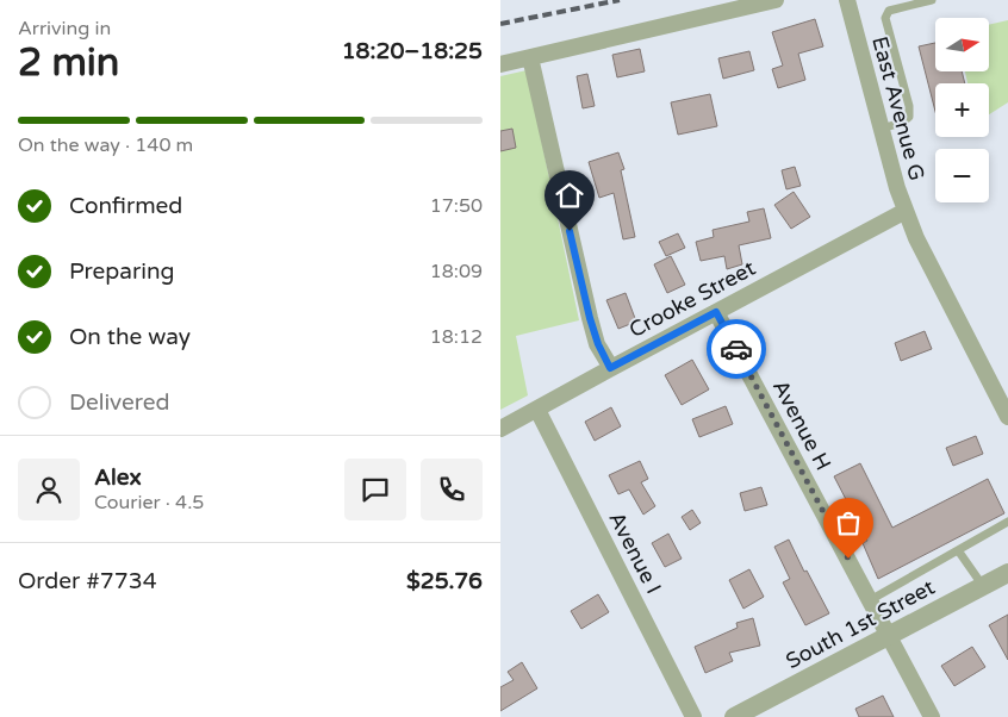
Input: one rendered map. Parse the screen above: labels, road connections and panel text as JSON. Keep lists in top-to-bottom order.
{
  "streets": {
    "street": [
      "East Avenue G",
      "Crooke Street",
      "Avenue H",
      "Avenue I",
      "South 1st Street"
    ]
  },
  "crossings": [
    ["East Avenue G", "Crooke Street"],
    ["Crooke Street", "Avenue H"],
    ["Crooke Street", "Avenue I"],
    ["Avenue H", "South 1st Street"]
  ],
  "north": "right",
  "page": {
    "heading": ["2 min", "Arriving in", "18:20–18:25"],
    "panel": [
      "Alex",
      "Courier · 4.5",
      "Order #7734",
      "$25.76"
    ],
    "map_buttons": ["+", "−"],
    "bar": "On the way · 140 m",
    "list": [
      ["Confirmed", "17:50"],
      ["Preparing", "18:09"],
      ["On the way", "18:12"],
      "Delivered"
    ]
  }
}
